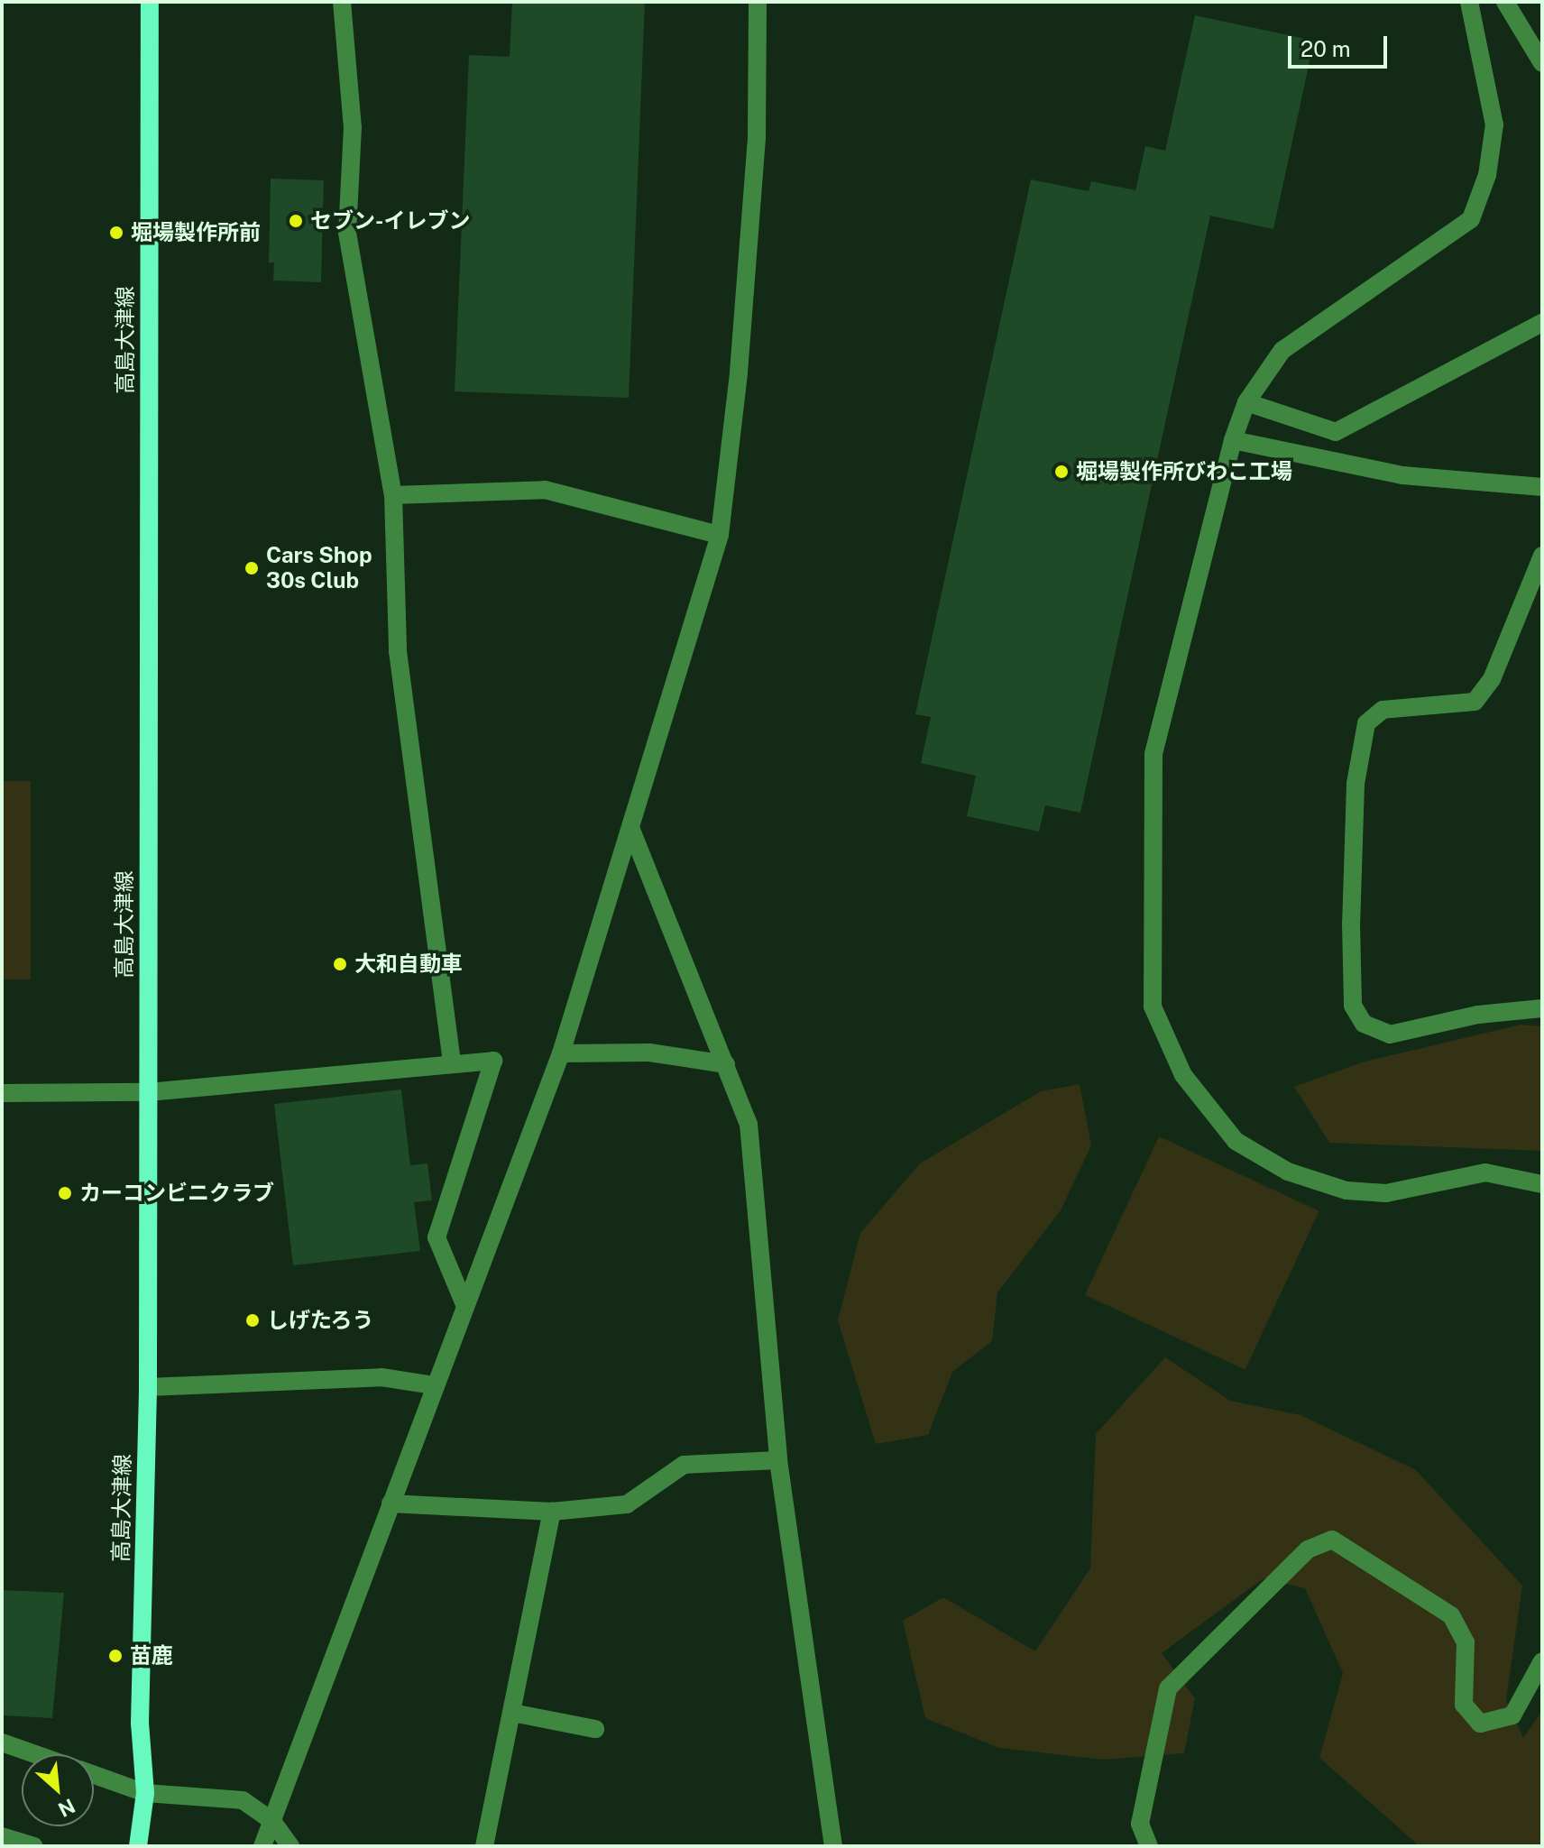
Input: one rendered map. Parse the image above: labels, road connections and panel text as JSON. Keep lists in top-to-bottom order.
{
  "streets": {
    "main road": ["高島大津線"]
  },
  "places": [
    "セブン-イレブン",
    "堀場製作所前",
    "堀場製作所びわこ工場",
    "Cars Shop 30s Club",
    "大和自動車",
    "カーコンビニクラブ",
    "しげたろう",
    "苗鹿"
  ],
  "scale_bar": "20 m",
  "north": "bottom right"
}
